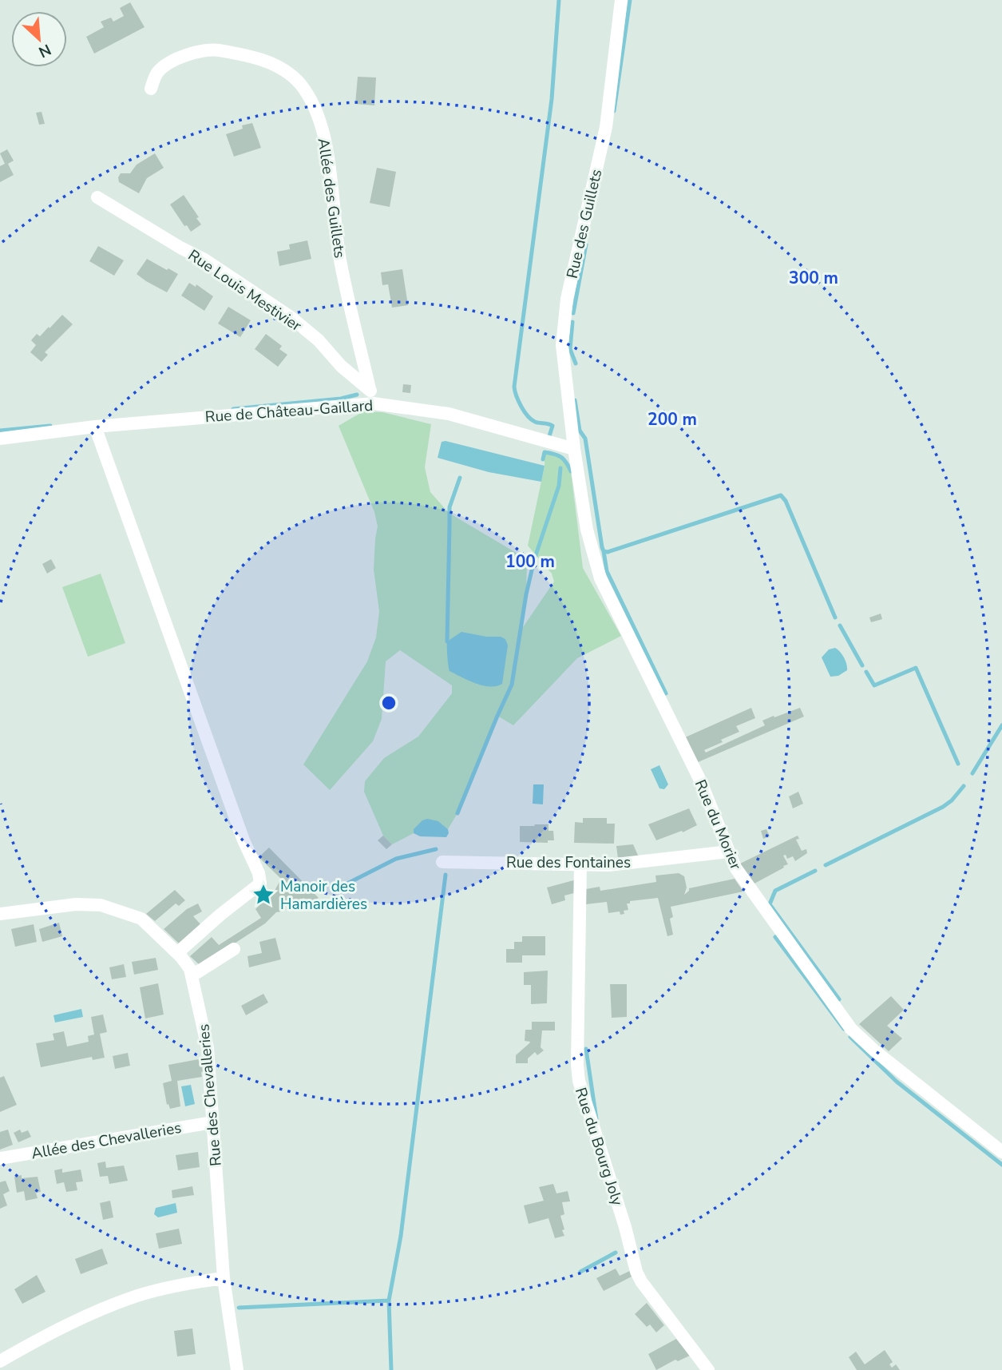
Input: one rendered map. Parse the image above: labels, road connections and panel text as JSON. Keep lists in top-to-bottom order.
{
  "streets": {
    "street": [
      "Allée des Guillets",
      "Rue des Guillets",
      "Rue Louis Mestivier",
      "Rue de Château-Gaillard",
      "Rue du Morier",
      "Rue des Fontaines",
      "Rue des Chevalleries",
      "Allée des Chevalleries",
      "Rue du Bourg Joly"
    ]
  },
  "crossings": [
    ["Allée des Guillets", "Rue Louis Mestivier"],
    ["Rue des Guillets", "Rue de Château-Gaillard"],
    ["Rue des Guillets", "Rue du Morier"],
    ["Rue de Château-Gaillard", "Rue du Morier"],
    ["Rue du Morier", "Rue des Fontaines"],
    ["Rue des Fontaines", "Rue du Bourg Joly"],
    ["Rue des Chevalleries", "Allée des Chevalleries"]
  ],
  "places": {
    "place": ["Manoir des Hamardières"]
  },
  "north": "bottom right",
  "rings": ["300 m", "200 m", "100 m"]
}
